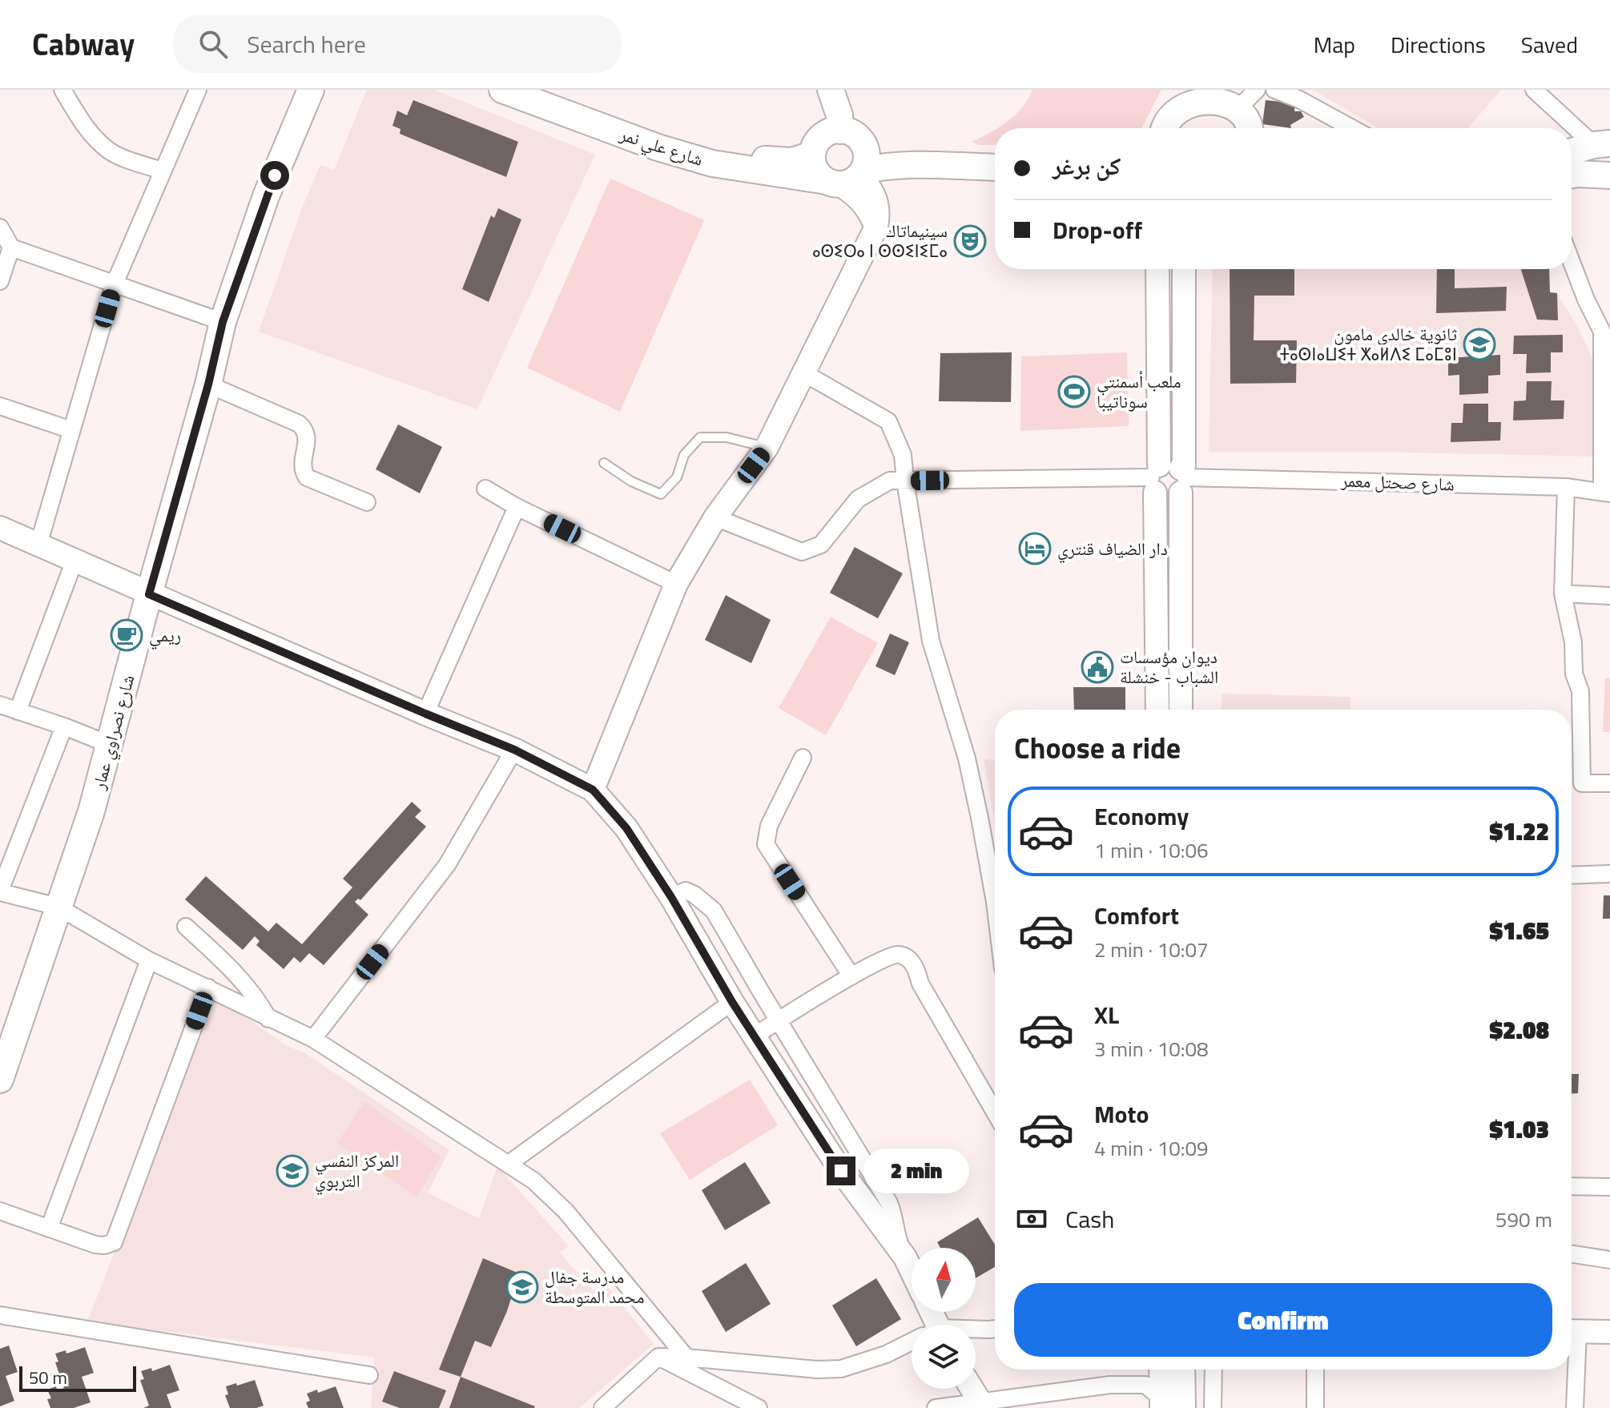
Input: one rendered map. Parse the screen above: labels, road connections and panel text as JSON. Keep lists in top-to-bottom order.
{
  "streets": {
    "main road": ["شارع علي نمر", "شارع نصراوي عمار"],
    "street": ["شارع صحتل معمر"]
  },
  "places": {
    "theatre": ["سينيماتاك ⴰⵙⵉⵔⴰ ⵏ ⵙⵙⵉⵏⵉⵎⴰ"],
    "school or university": ["ثانوية خالدي مامون ⵜⴰⵙⵏⴰⵡⵉⵜ ⵅⴰⵍⴷⵉ ⵎⴰⵎⵓⵏ", "المركز النفسي التربوي", "مدرسة جفال محمد المتوسطة"],
    "sports": ["ملعب أسمنتي سوناتيبا"],
    "hotel": ["دار الضياف قنتري"],
    "cafe": ["ريمي"],
    "public building": ["ديوان مؤسسات الشباب - خنشلة"]
  },
  "scale_bar": "50 m",
  "north": "top",
  "page": {
    "header": "Cabway",
    "search": "Search here",
    "nav": ["Map", "Directions", "Saved"],
    "banner": ["كن برغر", "Drop-off"],
    "heading": "Choose a ride",
    "list": [
      {
        "name": "Economy",
        "note": "1 min · 10:06",
        "value": "$1.22"
      },
      {
        "name": "Comfort",
        "note": "2 min · 10:07",
        "value": "$1.65"
      },
      {
        "name": "XL",
        "note": "3 min · 10:08",
        "value": "$2.08"
      },
      {
        "name": "Moto",
        "note": "4 min · 10:09",
        "value": "$1.03"
      }
    ],
    "bubble": "2 min",
    "pay": ["Cash", "590 m"],
    "buttons": "Confirm",
    "scale": "50 m"
  }
}
